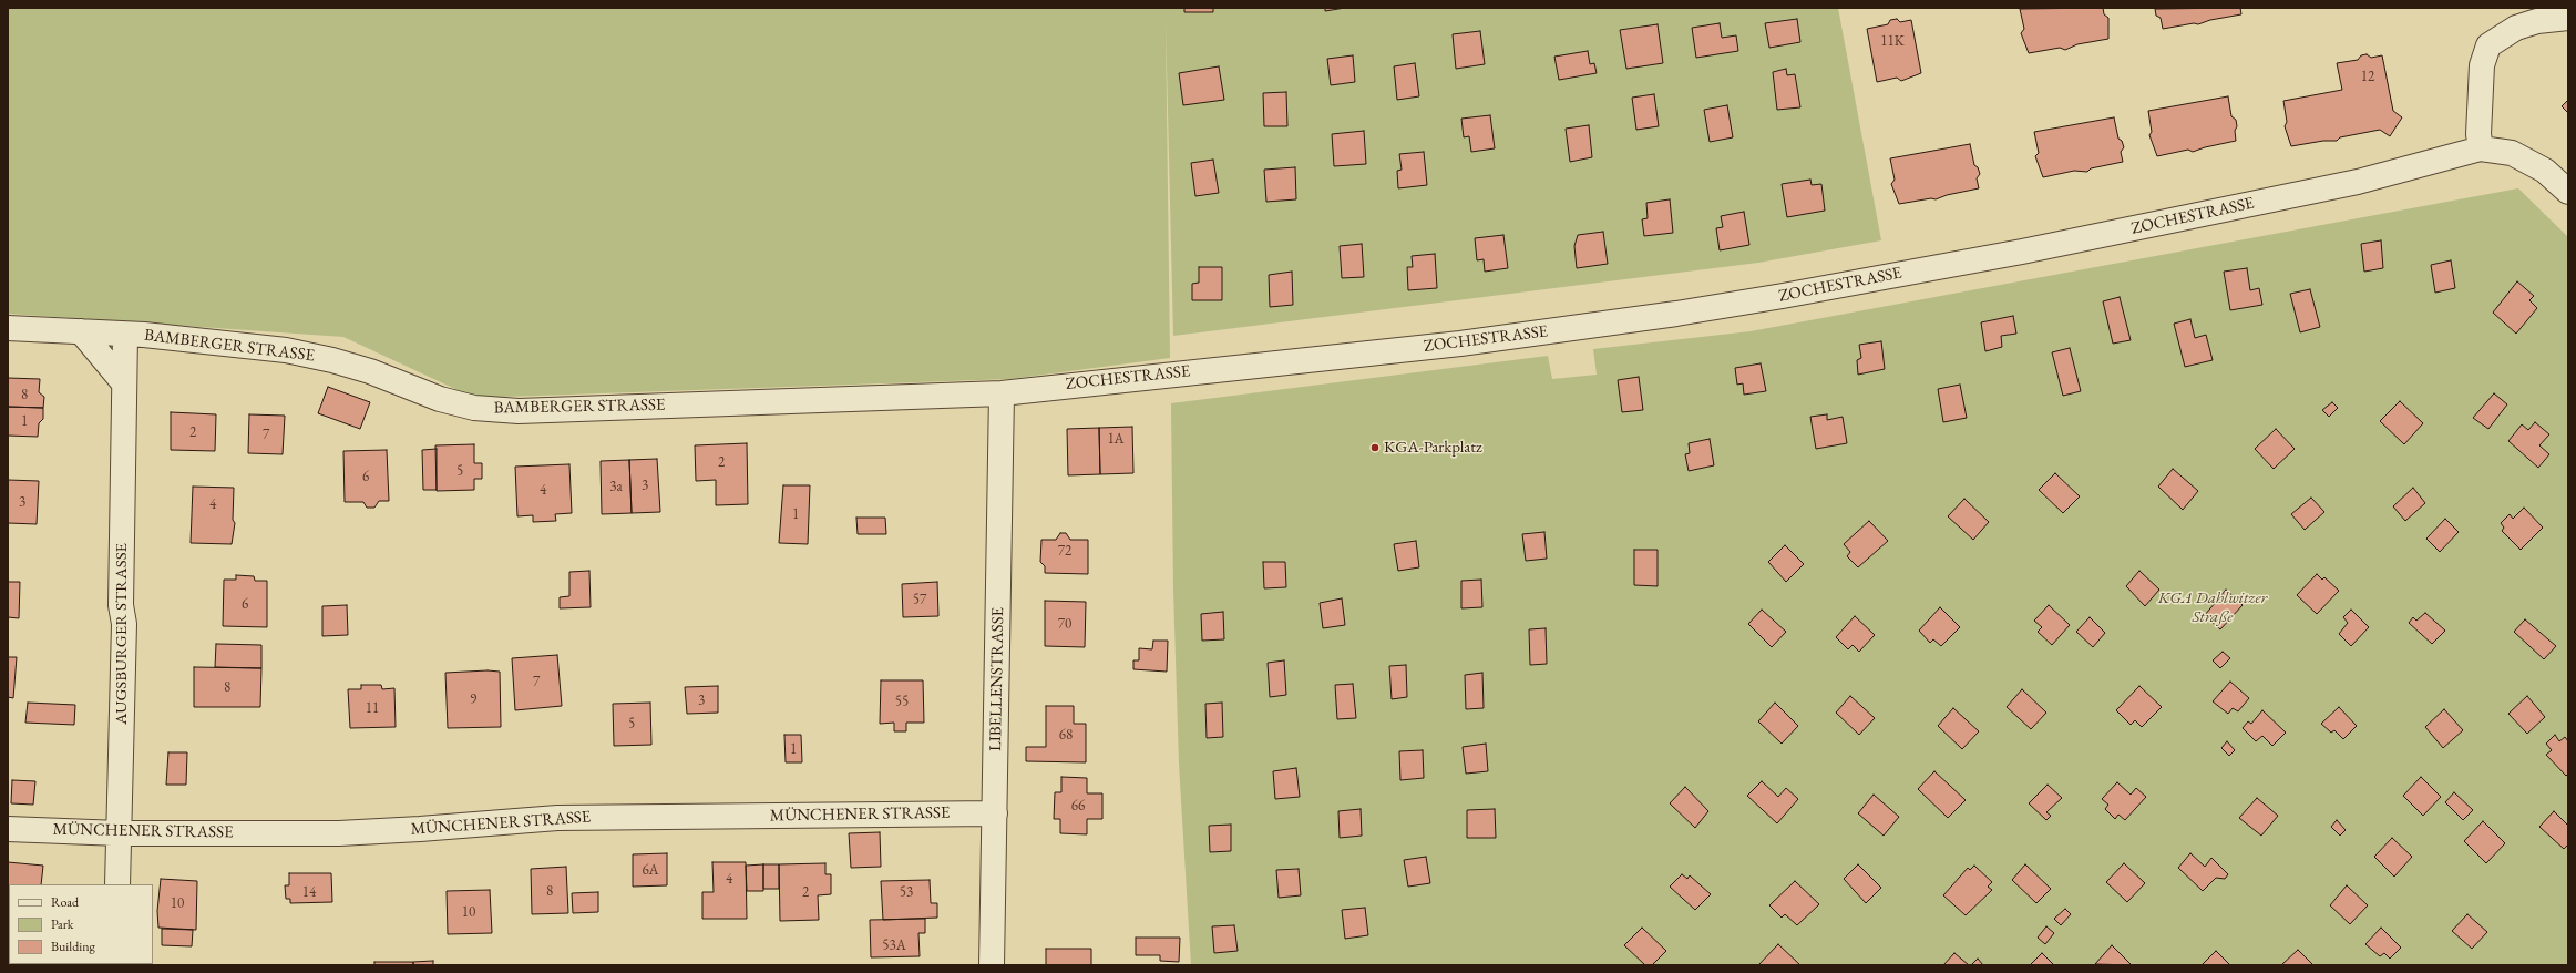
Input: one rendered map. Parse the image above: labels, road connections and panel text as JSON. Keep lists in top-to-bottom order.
{
  "streets": {
    "street": [
      "ZOCHESTRASSE",
      "BAMBERGER STRASSE",
      "AUGSBURGER STRASSE",
      "LIBELLENSTRASSE",
      "MÜNCHENER STRASSE"
    ]
  },
  "crossings": [
    ["ZOCHESTRASSE", "BAMBERGER STRASSE"],
    ["ZOCHESTRASSE", "LIBELLENSTRASSE"],
    ["BAMBERGER STRASSE", "AUGSBURGER STRASSE"],
    ["BAMBERGER STRASSE", "LIBELLENSTRASSE"],
    ["AUGSBURGER STRASSE", "MÜNCHENER STRASSE"],
    ["LIBELLENSTRASSE", "MÜNCHENER STRASSE"]
  ],
  "parks": ["KGA Dahlwitzer Straße"],
  "places": ["KGA-Parkplatz"],
  "house_numbers": [
    "11K",
    "12",
    "8",
    "1",
    "2",
    "7",
    "1A",
    "2",
    "5",
    "6",
    "3",
    "3a",
    "4",
    "3",
    "4",
    "1",
    "72",
    "57",
    "6",
    "70",
    "7",
    "8",
    "9",
    "3",
    "55",
    "11",
    "5",
    "68",
    "1",
    "66",
    "6A",
    "4",
    "8",
    "14",
    "2",
    "53",
    "10",
    "10",
    "53A"
  ],
  "legend": ["Road", "Park", "Building"]
}
